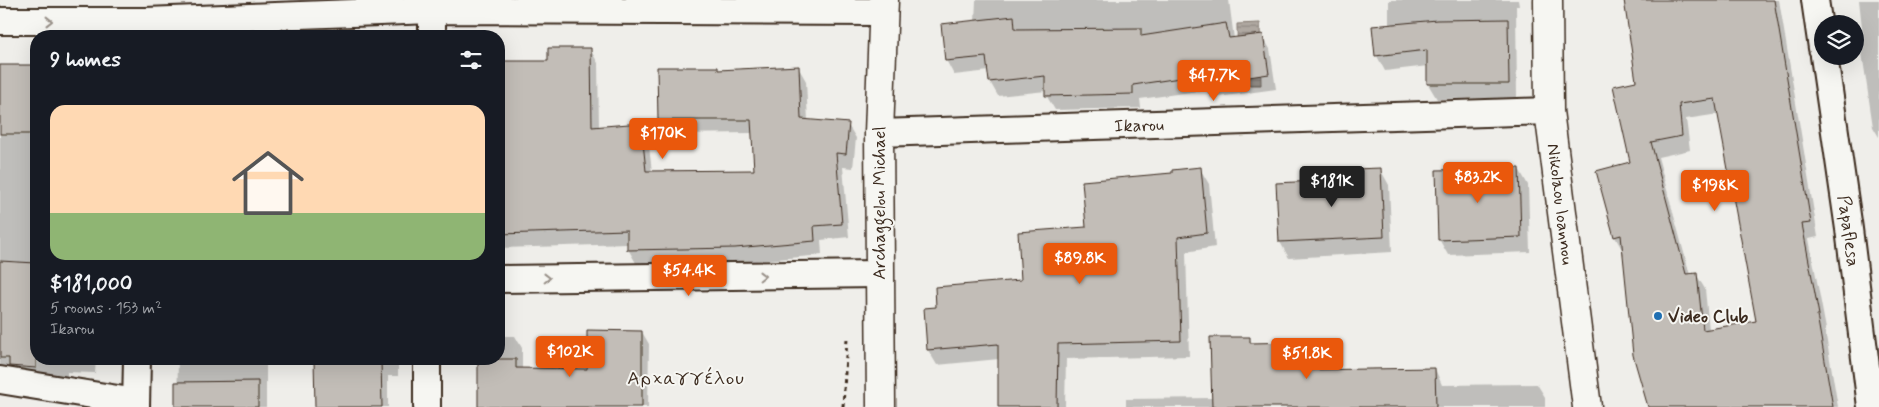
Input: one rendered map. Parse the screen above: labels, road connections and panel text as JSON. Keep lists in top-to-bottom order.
{
  "streets": {
    "street": [
      "Ikarou",
      "Archaggelou Michael",
      "Nikolaou Ioannou",
      "Papaflesa"
    ]
  },
  "crossings": [
    ["Ikarou", "Archaggelou Michael"],
    ["Ikarou", "Nikolaou Ioannou"]
  ],
  "districts": ["Αρχαγγέλου"],
  "places": ["Video Club"],
  "page": {
    "heading": "9 homes",
    "price": [
      "$47.7K",
      "$170K",
      "$83.2K",
      "$181K",
      "$198K",
      "$89.8K",
      "$54.4K",
      "$102K",
      "$51.8K"
    ],
    "list": [
      {
        "name": "$181,000",
        "note": "5 rooms · 153 m² · Ikarou"
      }
    ]
  }
}
